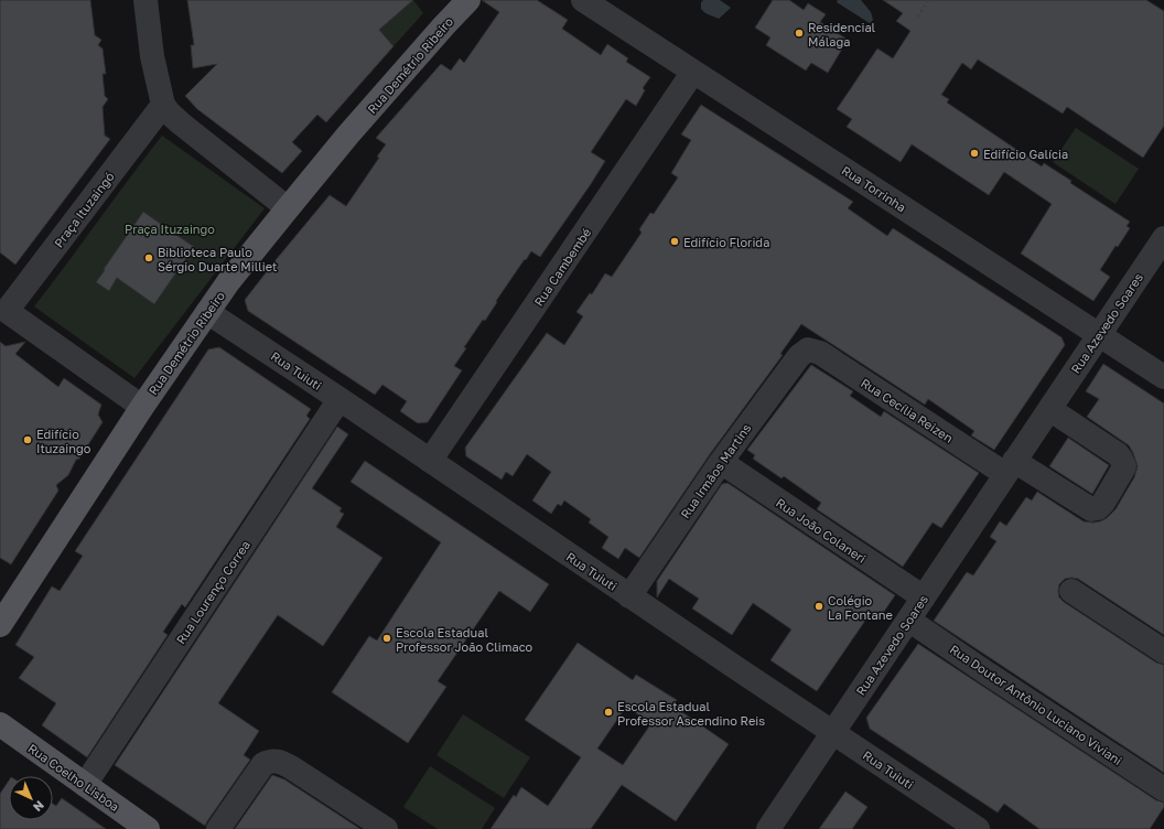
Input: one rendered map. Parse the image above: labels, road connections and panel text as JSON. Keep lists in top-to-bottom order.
{
  "streets": {
    "main road": ["Rua Demétrio Ribeiro", "Rua Coelho Lisboa"],
    "street": [
      "Rua Torrinha",
      "Praça Ituzaingó",
      "Rua Cambembé",
      "Rua Azevedo Soares",
      "Rua Tuiuti",
      "Rua Cecília Reizen",
      "Rua Irmãos Martins",
      "Rua João Colaneri",
      "Rua Lourenço Correa",
      "Rua Doutor Antônio Luciano Viviani"
    ]
  },
  "crossings": [
    ["Rua Demétrio Ribeiro", "Praça Ituzaingó"],
    ["Rua Demétrio Ribeiro", "Rua Tuiuti"],
    ["Rua Torrinha", "Rua Cambembé"],
    ["Rua Torrinha", "Rua Azevedo Soares"],
    ["Rua Cambembé", "Rua Tuiuti"],
    ["Rua Azevedo Soares", "Rua Tuiuti"],
    ["Rua Azevedo Soares", "Rua Cecília Reizen"],
    ["Rua Azevedo Soares", "Rua João Colaneri"],
    ["Rua Azevedo Soares", "Rua Doutor Antônio Luciano Viviani"],
    ["Rua Tuiuti", "Rua Irmãos Martins"],
    ["Rua Tuiuti", "Rua Lourenço Correa"],
    ["Rua Cecília Reizen", "Rua Irmãos Martins"],
    ["Rua Irmãos Martins", "Rua João Colaneri"],
    ["Rua Lourenço Correa", "Rua Coelho Lisboa"]
  ],
  "parks": ["Praça Ituzaingo"],
  "places": [
    "Residencial Málaga",
    "Edifício Galícia",
    "Edifício Florida",
    "Biblioteca Paulo Sérgio Duarte Milliet",
    "Edifício Ituzaingo",
    "Colégio La Fontane",
    "Escola Estadual Professor João Climaco",
    "Escola Estadual Professor Ascendino Reis"
  ],
  "north": "bottom right"
}
